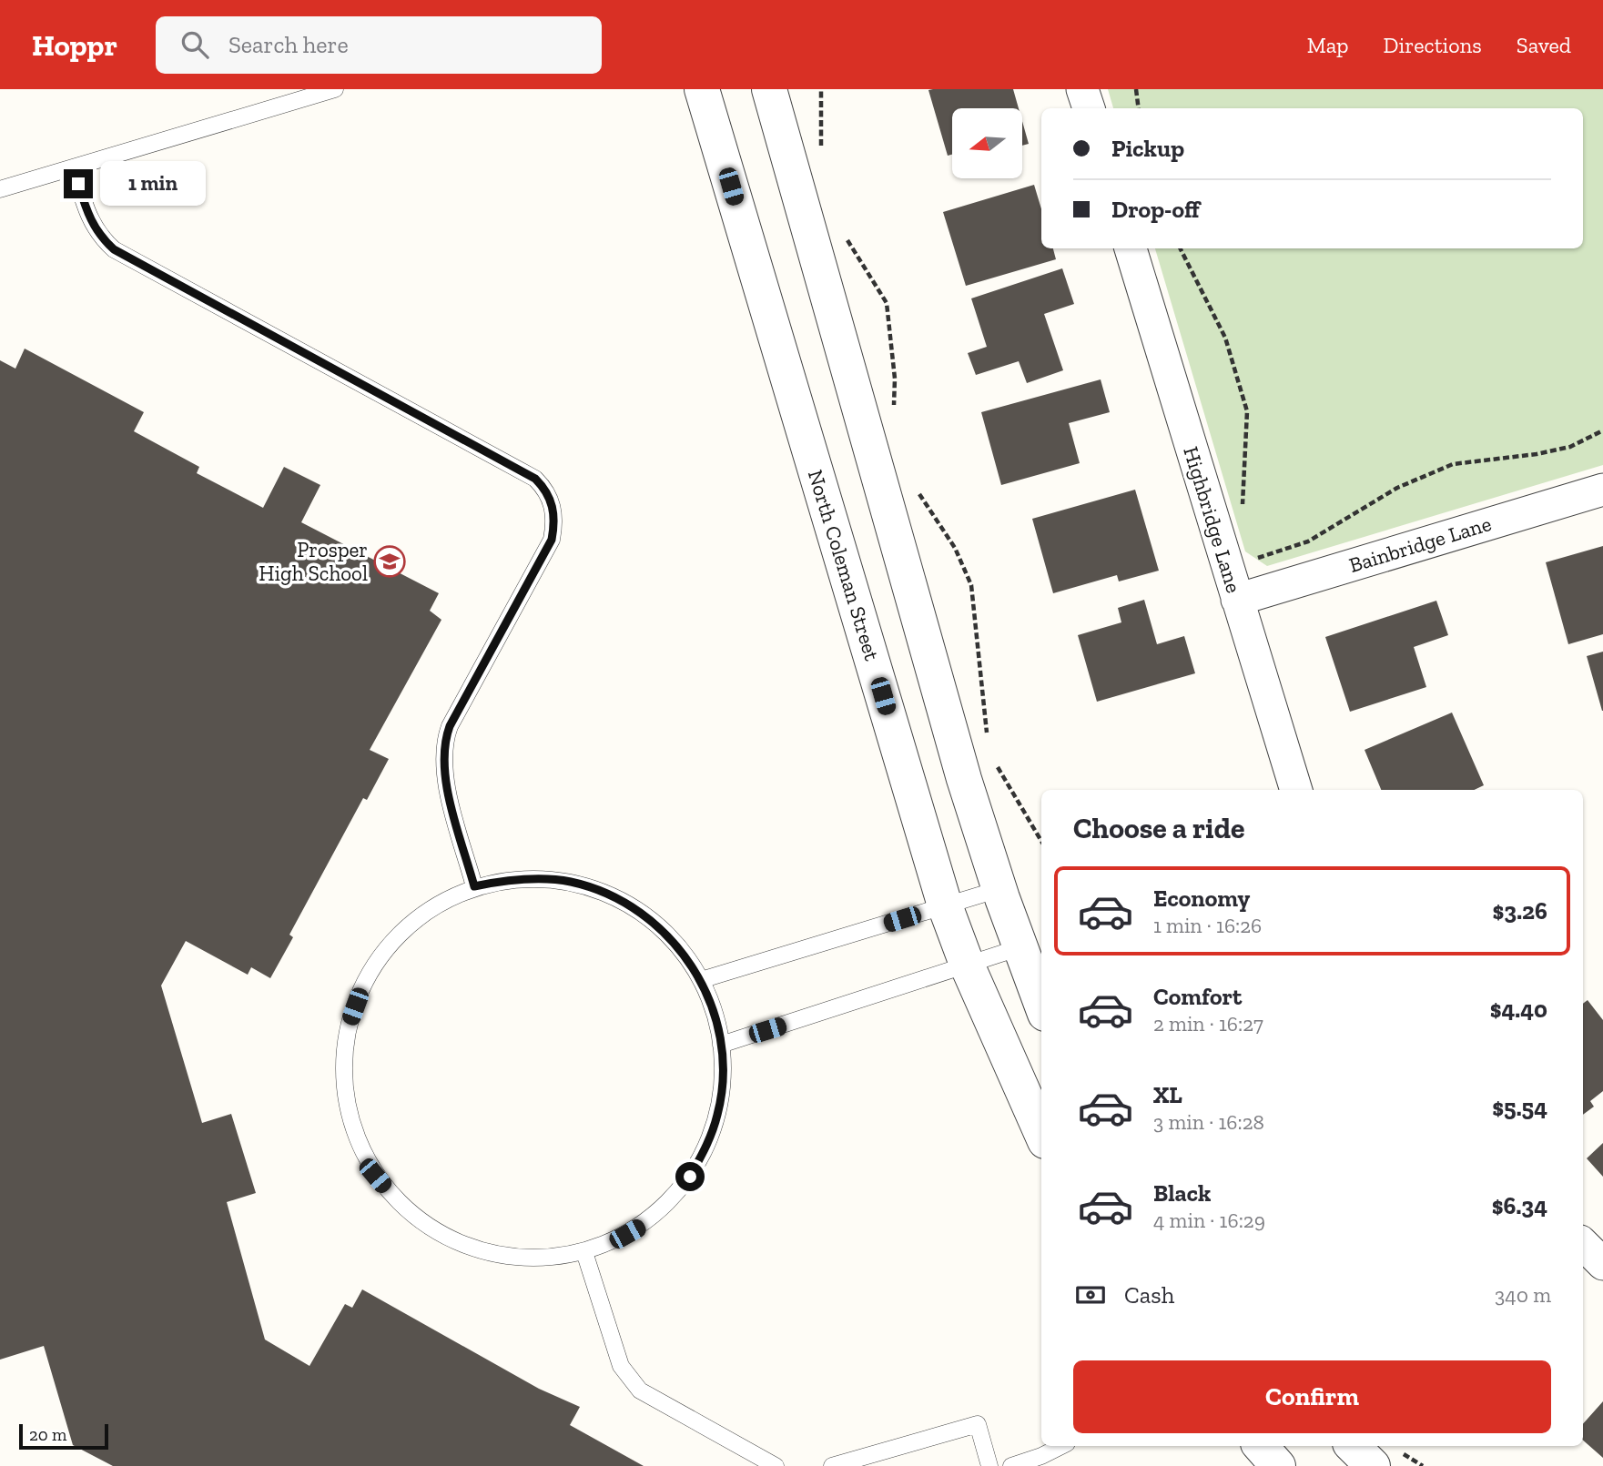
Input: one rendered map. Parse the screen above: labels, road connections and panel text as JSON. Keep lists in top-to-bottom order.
{
  "streets": {
    "street": ["Highbridge Lane", "Bainbridge Lane", "North Coleman Street"]
  },
  "crossings": [
    ["Highbridge Lane", "Bainbridge Lane"]
  ],
  "places": {
    "school or university": ["Prosper High School"]
  },
  "scale_bar": "20 m",
  "north": "left",
  "page": {
    "header": "Hoppr",
    "search": "Search here",
    "nav": ["Map", "Directions", "Saved"],
    "banner": ["Pickup", "Drop-off"],
    "bubble": "1 min",
    "heading": "Choose a ride",
    "list": [
      {
        "name": "Economy",
        "note": "1 min · 16:26",
        "value": "$3.26"
      },
      {
        "name": "Comfort",
        "note": "2 min · 16:27",
        "value": "$4.40"
      },
      {
        "name": "XL",
        "note": "3 min · 16:28",
        "value": "$5.54"
      },
      {
        "name": "Black",
        "note": "4 min · 16:29",
        "value": "$6.34"
      }
    ],
    "pay": ["Cash", "340 m"],
    "buttons": "Confirm",
    "scale": "20 m"
  }
}
